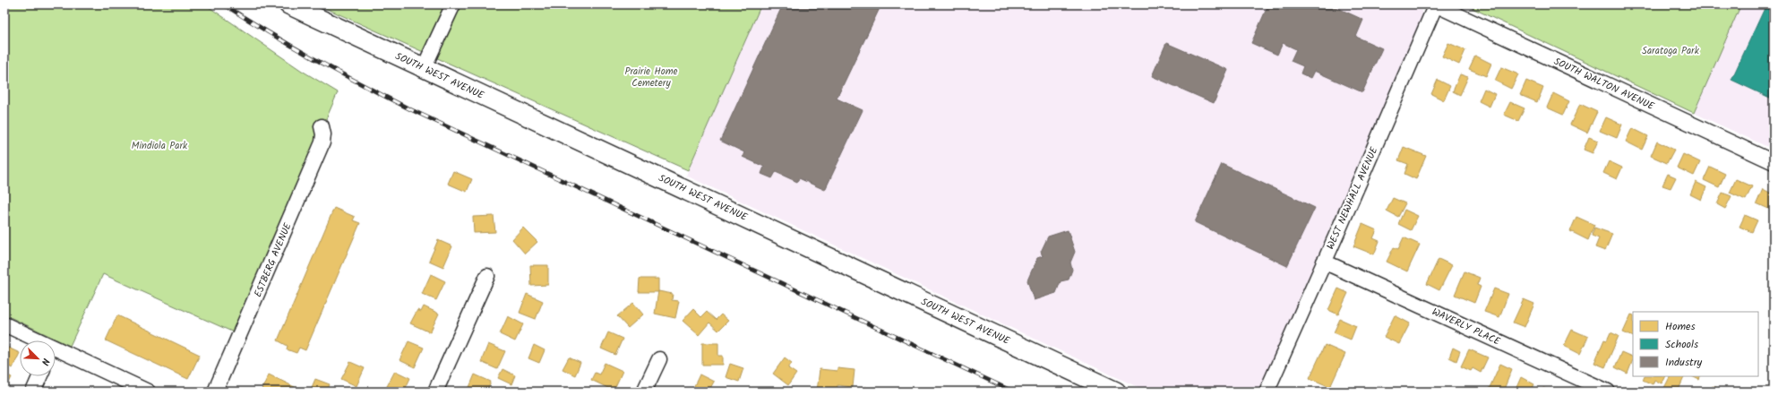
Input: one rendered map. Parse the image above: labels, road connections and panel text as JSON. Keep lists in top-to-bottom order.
{
  "streets": {
    "street": [
      "SOUTH WEST AVENUE",
      "SOUTH WALTON AVENUE",
      "WEST NEWHALL AVENUE",
      "ESTBERG AVENUE",
      "WAVERLY PLACE"
    ]
  },
  "crossings": [
    ["SOUTH WALTON AVENUE", "WEST NEWHALL AVENUE"],
    ["WEST NEWHALL AVENUE", "WAVERLY PLACE"]
  ],
  "parks": ["Saratoga Park", "Prairie Home Cemetery", "Mindiola Park"],
  "legend": ["Homes", "Schools", "Industry"],
  "north": "bottom right"
}
